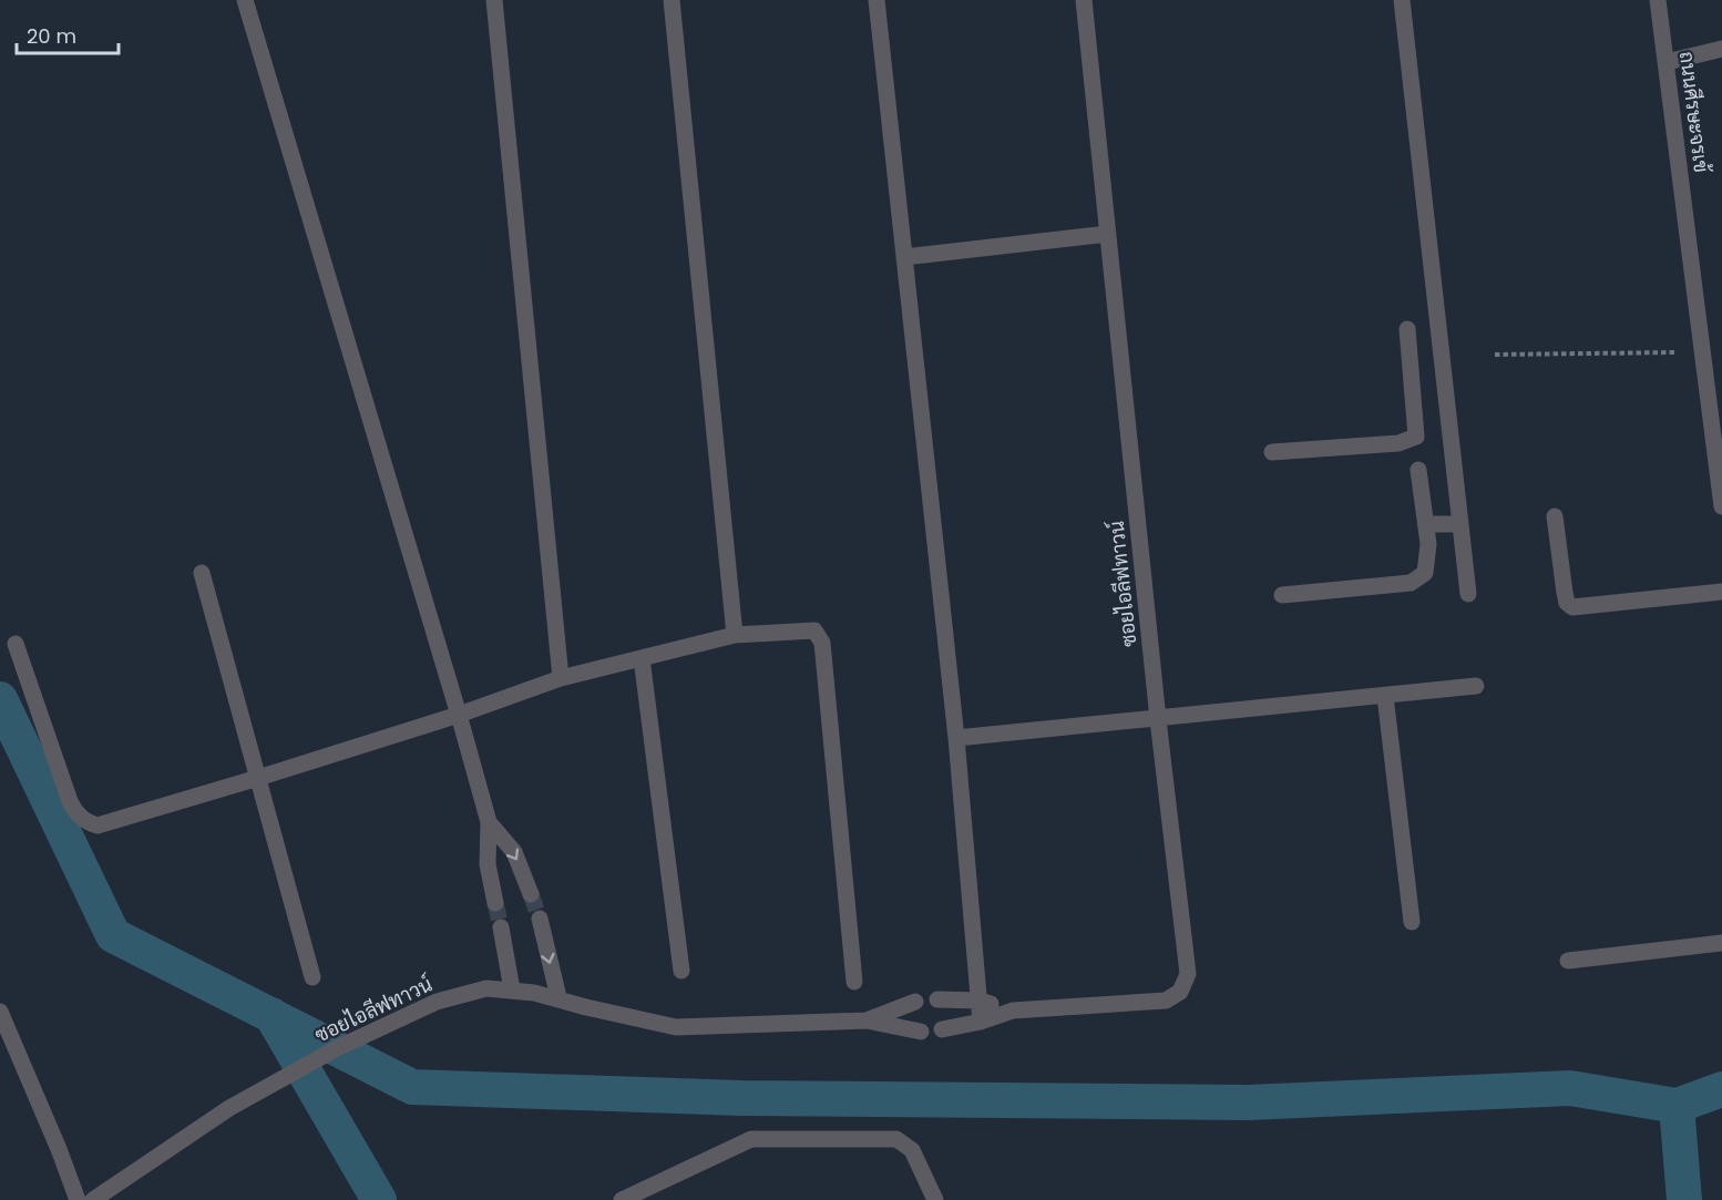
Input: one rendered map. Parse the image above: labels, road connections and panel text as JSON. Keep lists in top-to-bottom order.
{
  "streets": {
    "street": ["ถนนศีรษะจรเข้", "ซอยไอลีฟทาวน์"]
  },
  "scale_bar": "20 m"
}
